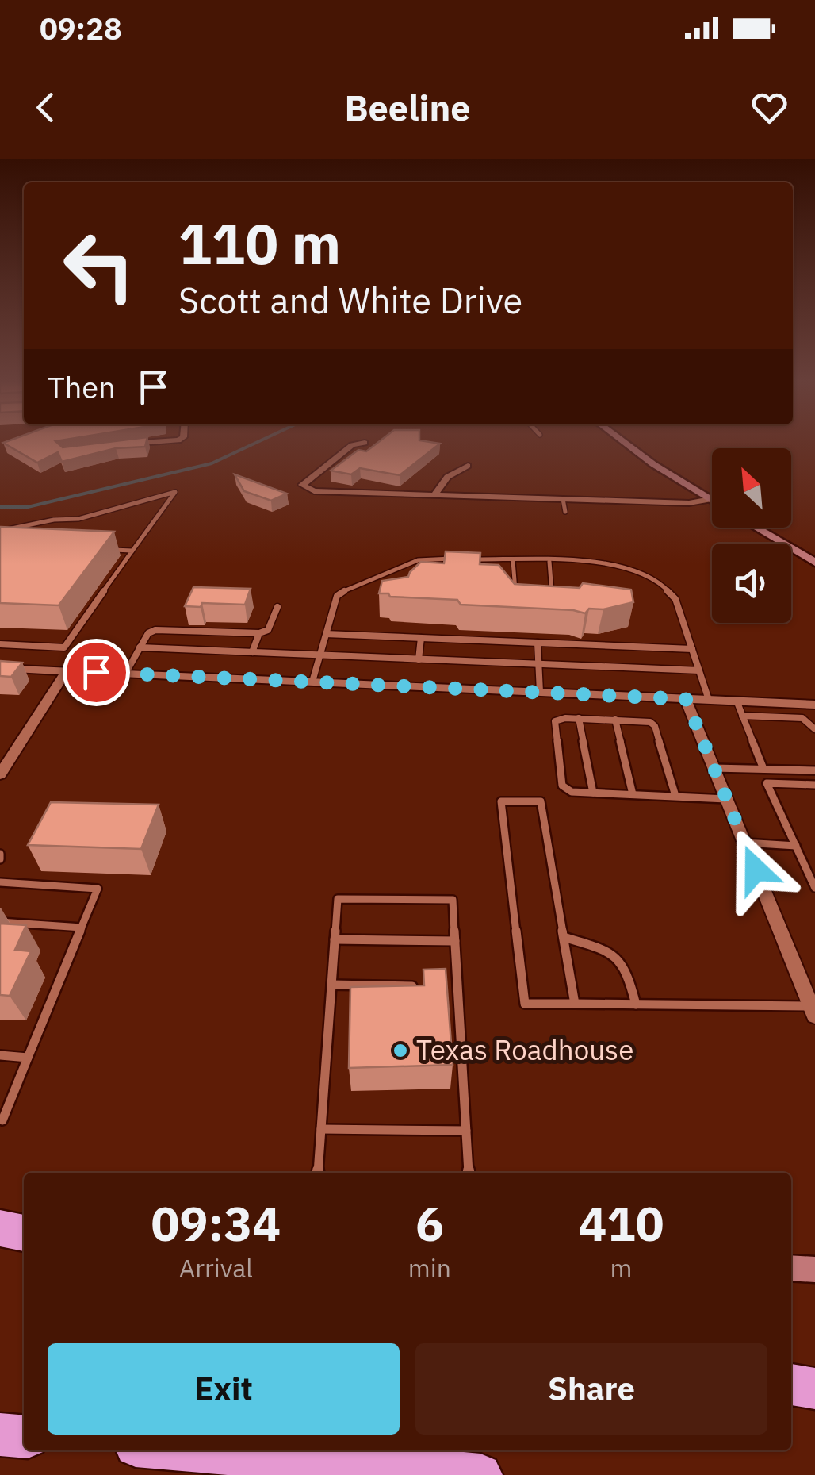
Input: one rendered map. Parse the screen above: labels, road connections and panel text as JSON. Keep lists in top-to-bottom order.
{
  "places": ["Texas Roadhouse"],
  "north": "top left",
  "page": {
    "status": "09:28",
    "header": "Beeline",
    "turn": ["110 m", "Scott and White Drive"],
    "then": "Then",
    "eta": [
      "09:34",
      "Arrival",
      "6",
      "min",
      "410",
      "m"
    ],
    "buttons": ["Exit", "Share"]
  }
}
